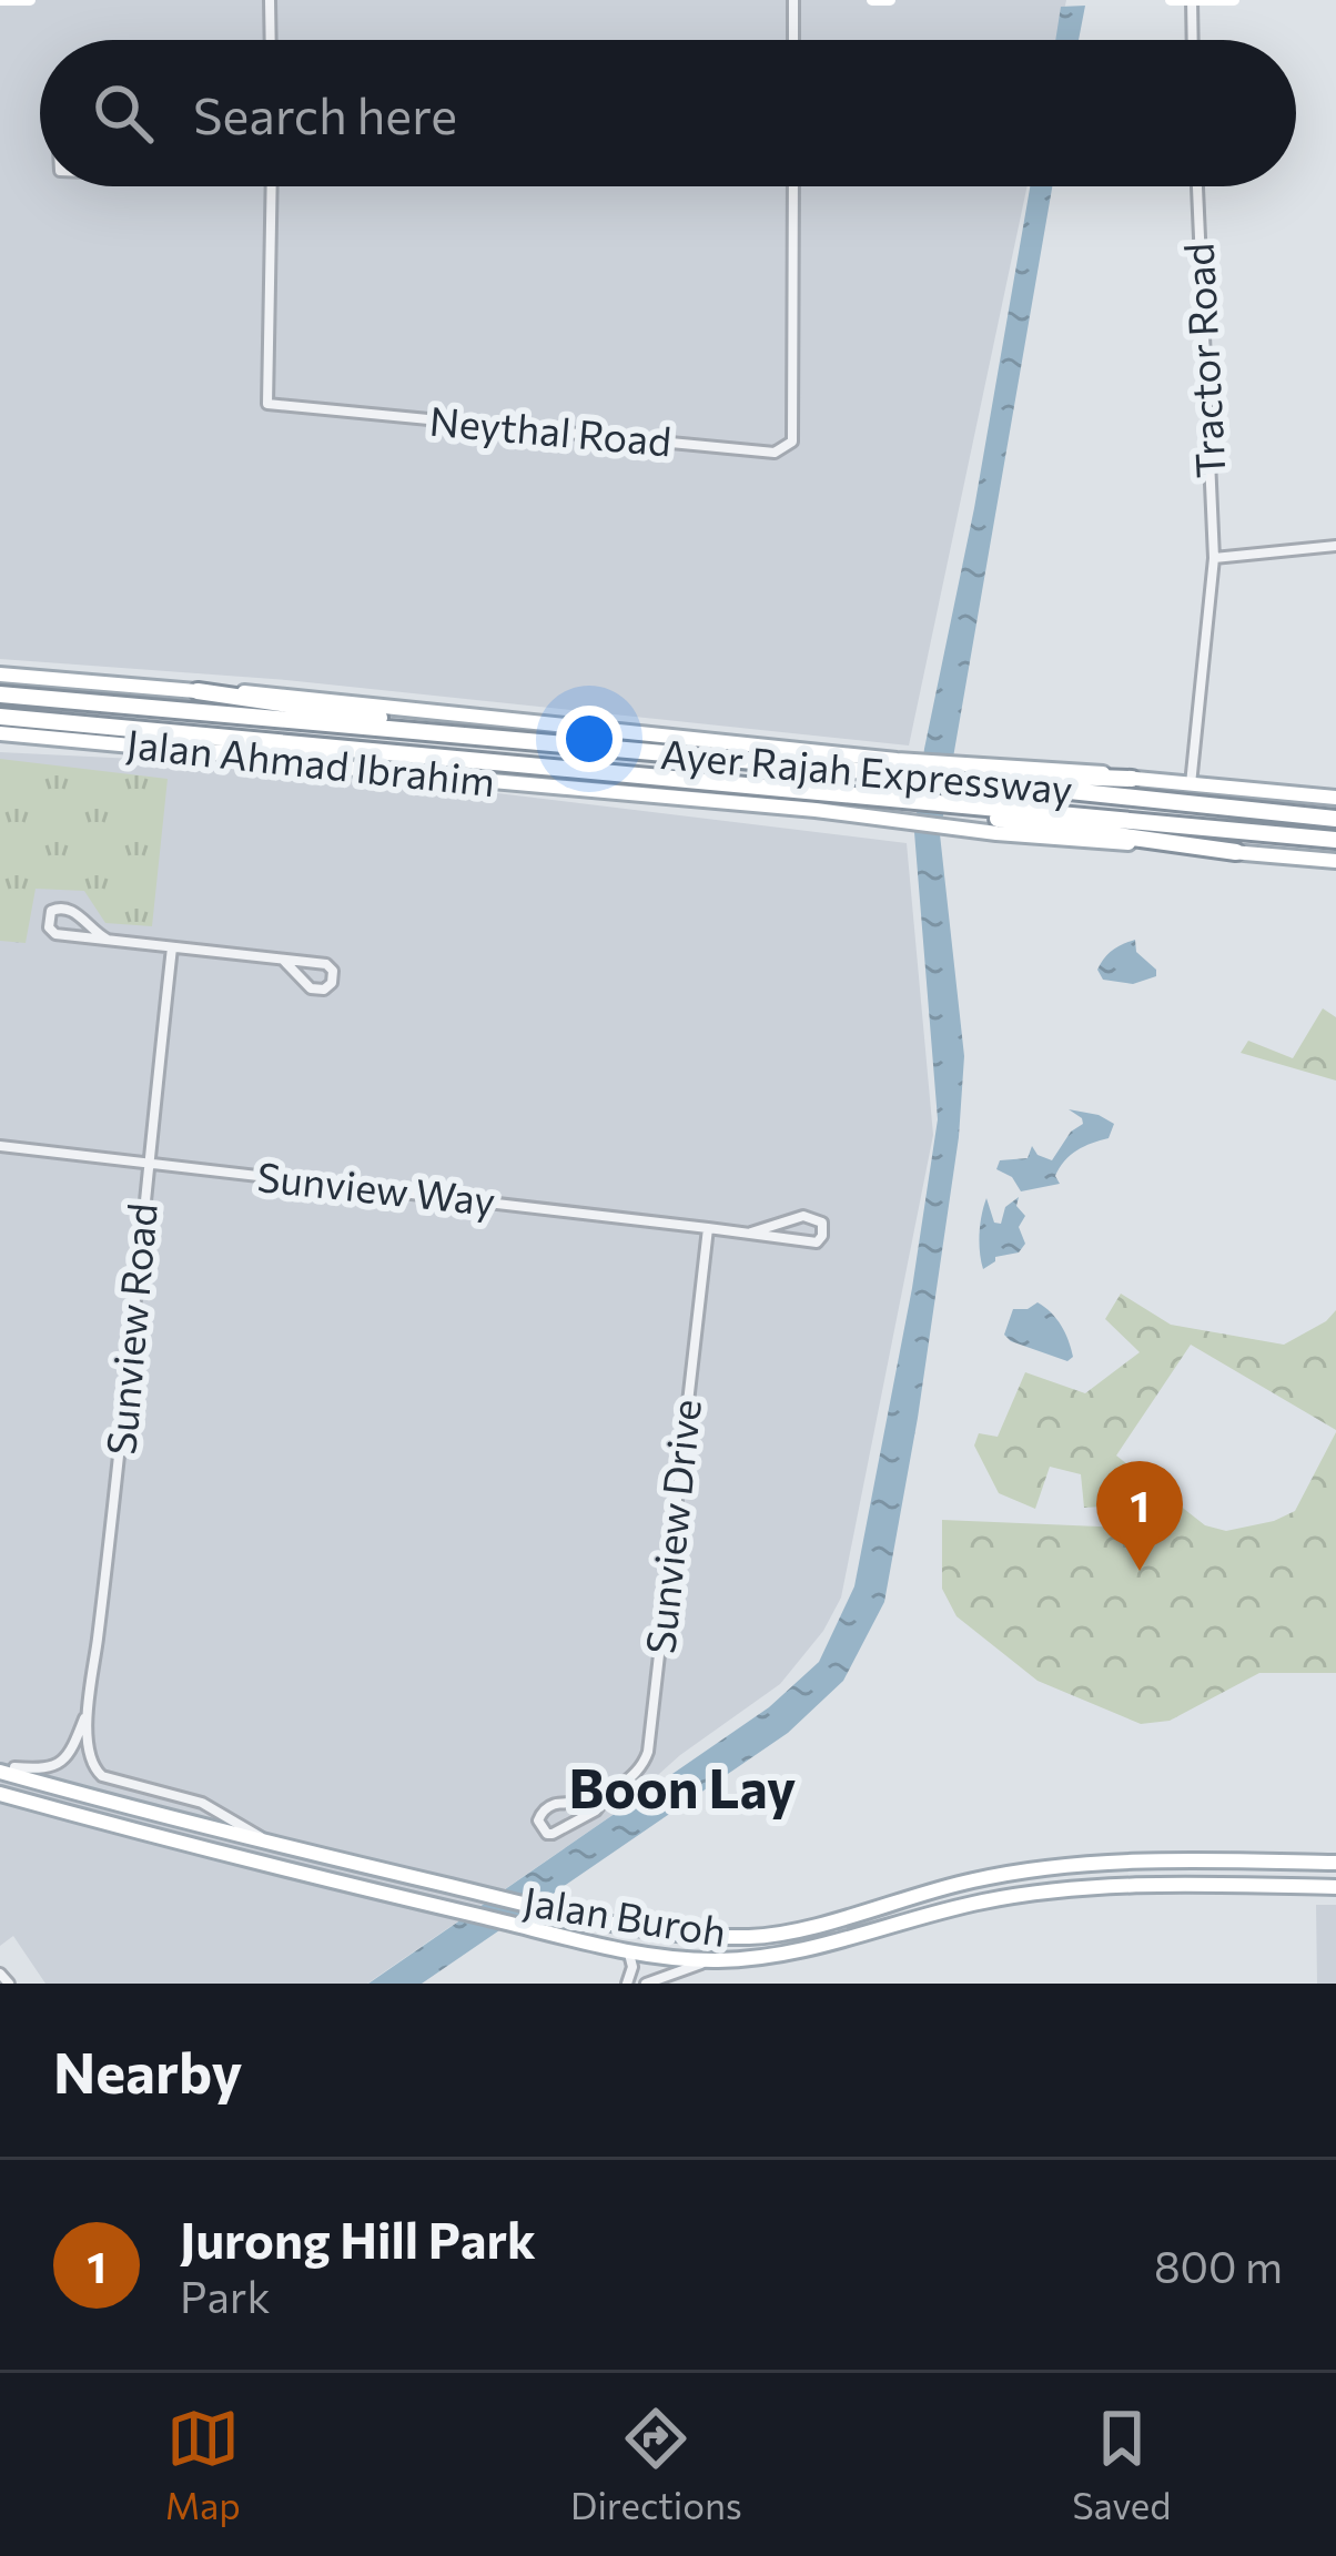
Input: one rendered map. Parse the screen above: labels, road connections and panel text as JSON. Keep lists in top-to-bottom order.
{
  "streets": {
    "highway": ["Ayer Rajah Expressway"],
    "main road": ["Jalan Ahmad Ibrahim", "Jalan Buroh"],
    "street": [
      "Tractor Road",
      "Neythal Road",
      "Sunview Way",
      "Sunview Road",
      "Sunview Drive"
    ]
  },
  "crossings": [
    ["Tractor Road", "Jalan Ahmad Ibrahim"],
    ["Sunview Way", "Sunview Road"],
    ["Sunview Way", "Sunview Drive"],
    ["Sunview Road", "Jalan Buroh"]
  ],
  "districts": ["Boon Lay"],
  "page": {
    "search": "Search here",
    "pins": "1",
    "heading": "Nearby",
    "list": [
      {
        "mark": "1",
        "name": "Jurong Hill Park",
        "note": "Park",
        "value": "800 m"
      }
    ],
    "nav": ["Map", "Directions", "Saved"]
  }
}
